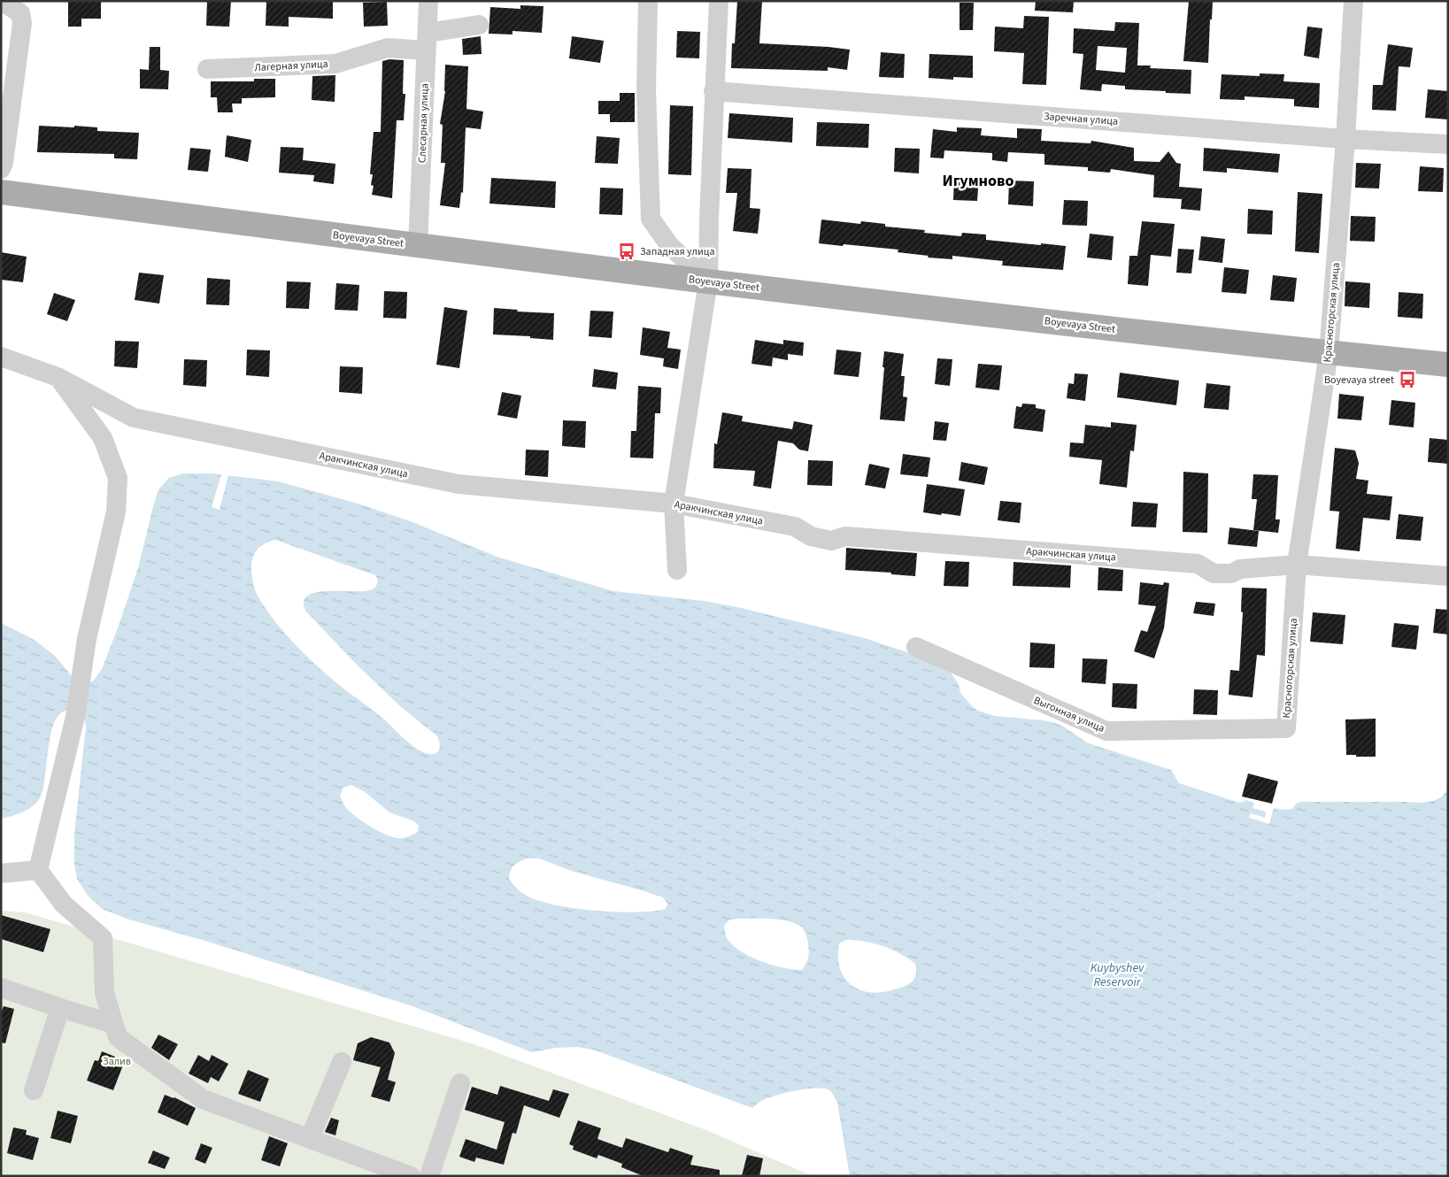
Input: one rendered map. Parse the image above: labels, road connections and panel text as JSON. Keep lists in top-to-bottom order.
{
  "streets": {
    "main road": ["Boyevaya Street"],
    "street": [
      "Лагерная улица",
      "Заречная улица",
      "Слесарная улица",
      "Красногорская улица",
      "Аракчинская улица",
      "Выгонная улица"
    ]
  },
  "crossings": [
    ["Лагерная улица", "Слесарная улица"],
    ["Заречная улица", "Красногорская улица"],
    ["Слесарная улица", "Boyevaya Street"],
    ["Boyevaya Street", "Красногорская улица"],
    ["Красногорская улица", "Аракчинская улица"],
    ["Красногорская улица", "Выгонная улица"]
  ],
  "districts": ["Игумново"],
  "water": ["Kuybyshev Reservoir"],
  "parks": ["Залив"],
  "places": {
    "bus stop": ["Западная улица", "Boyevaya street"]
  }
}
